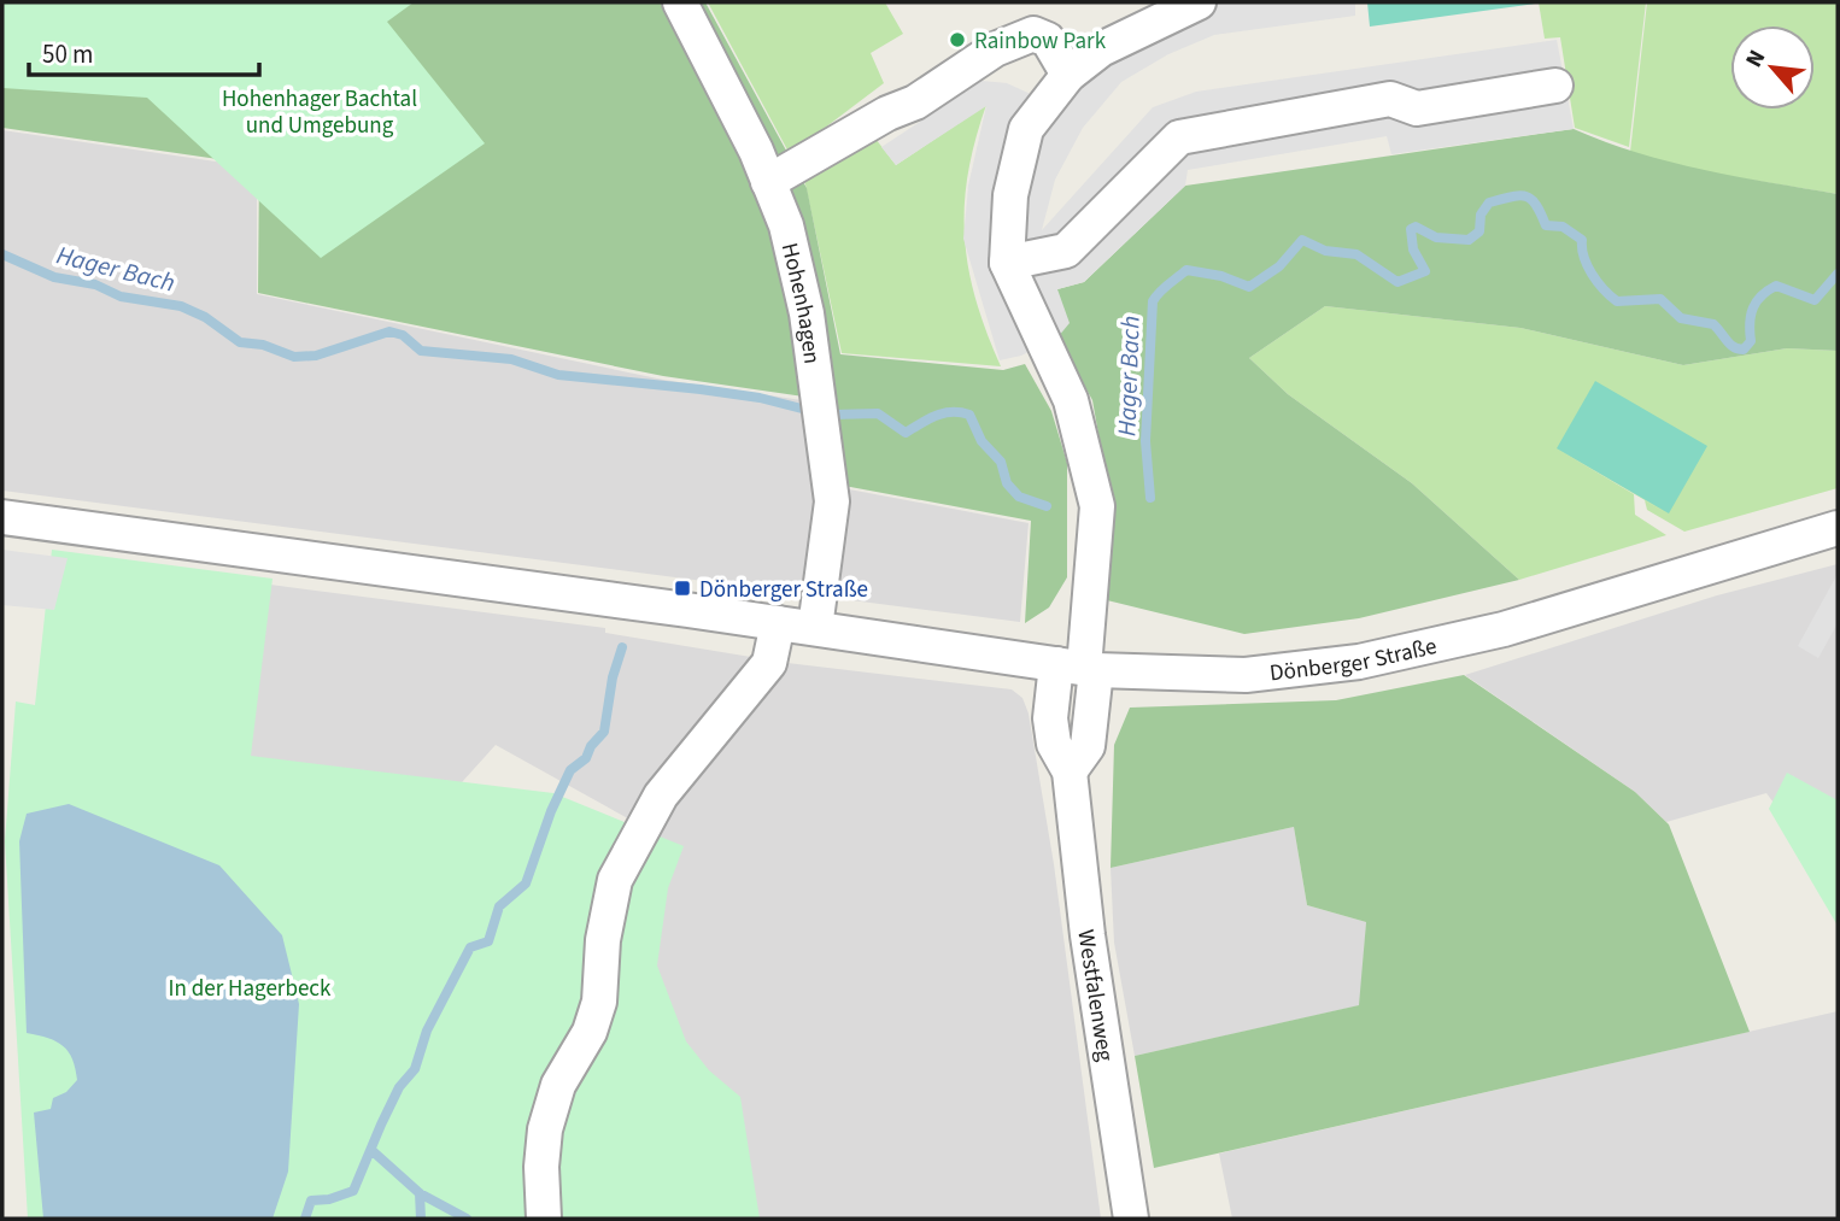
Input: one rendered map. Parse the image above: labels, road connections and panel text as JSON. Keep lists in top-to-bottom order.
{
  "streets": {
    "street": ["Hohenhagen", "Dönberger Straße", "Westfalenweg"]
  },
  "crossings": [
    ["Hohenhagen", "Dönberger Straße"],
    ["Dönberger Straße", "Westfalenweg"]
  ],
  "water": ["Hager Bach"],
  "parks": ["Hohenhager Bachtal und Umgebung", "In der Hagerbeck"],
  "places": {
    "other": ["Rainbow Park"],
    "transit": ["Dönberger Straße"]
  },
  "scale_bar": "50 m",
  "north": "top left"
}
